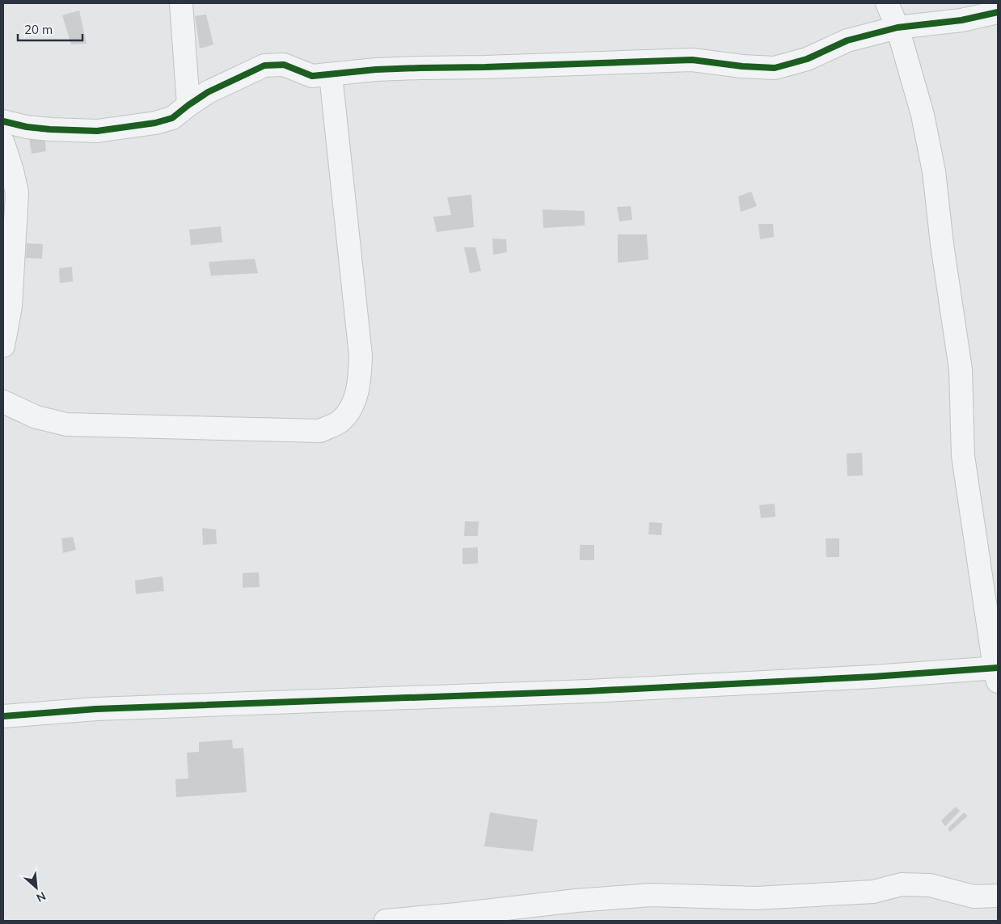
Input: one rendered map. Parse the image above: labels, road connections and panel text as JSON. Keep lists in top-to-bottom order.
{
  "scale_bar": "20 m",
  "north": "bottom right"
}
